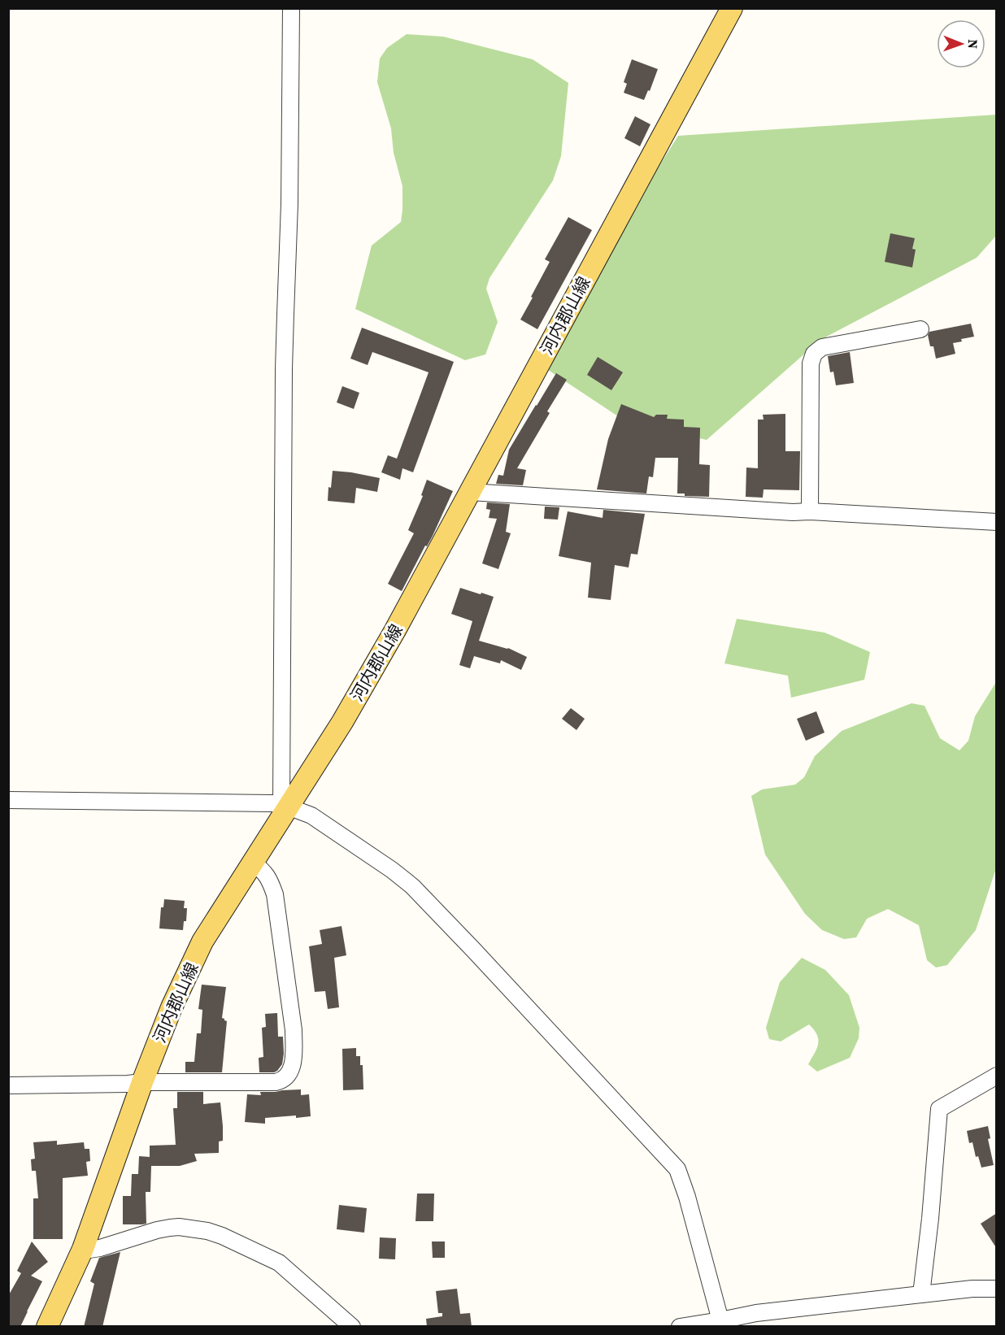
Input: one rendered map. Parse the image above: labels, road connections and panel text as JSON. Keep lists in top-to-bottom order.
{
  "streets": {
    "main road": ["河内郡山線"]
  },
  "north": "right"
}
